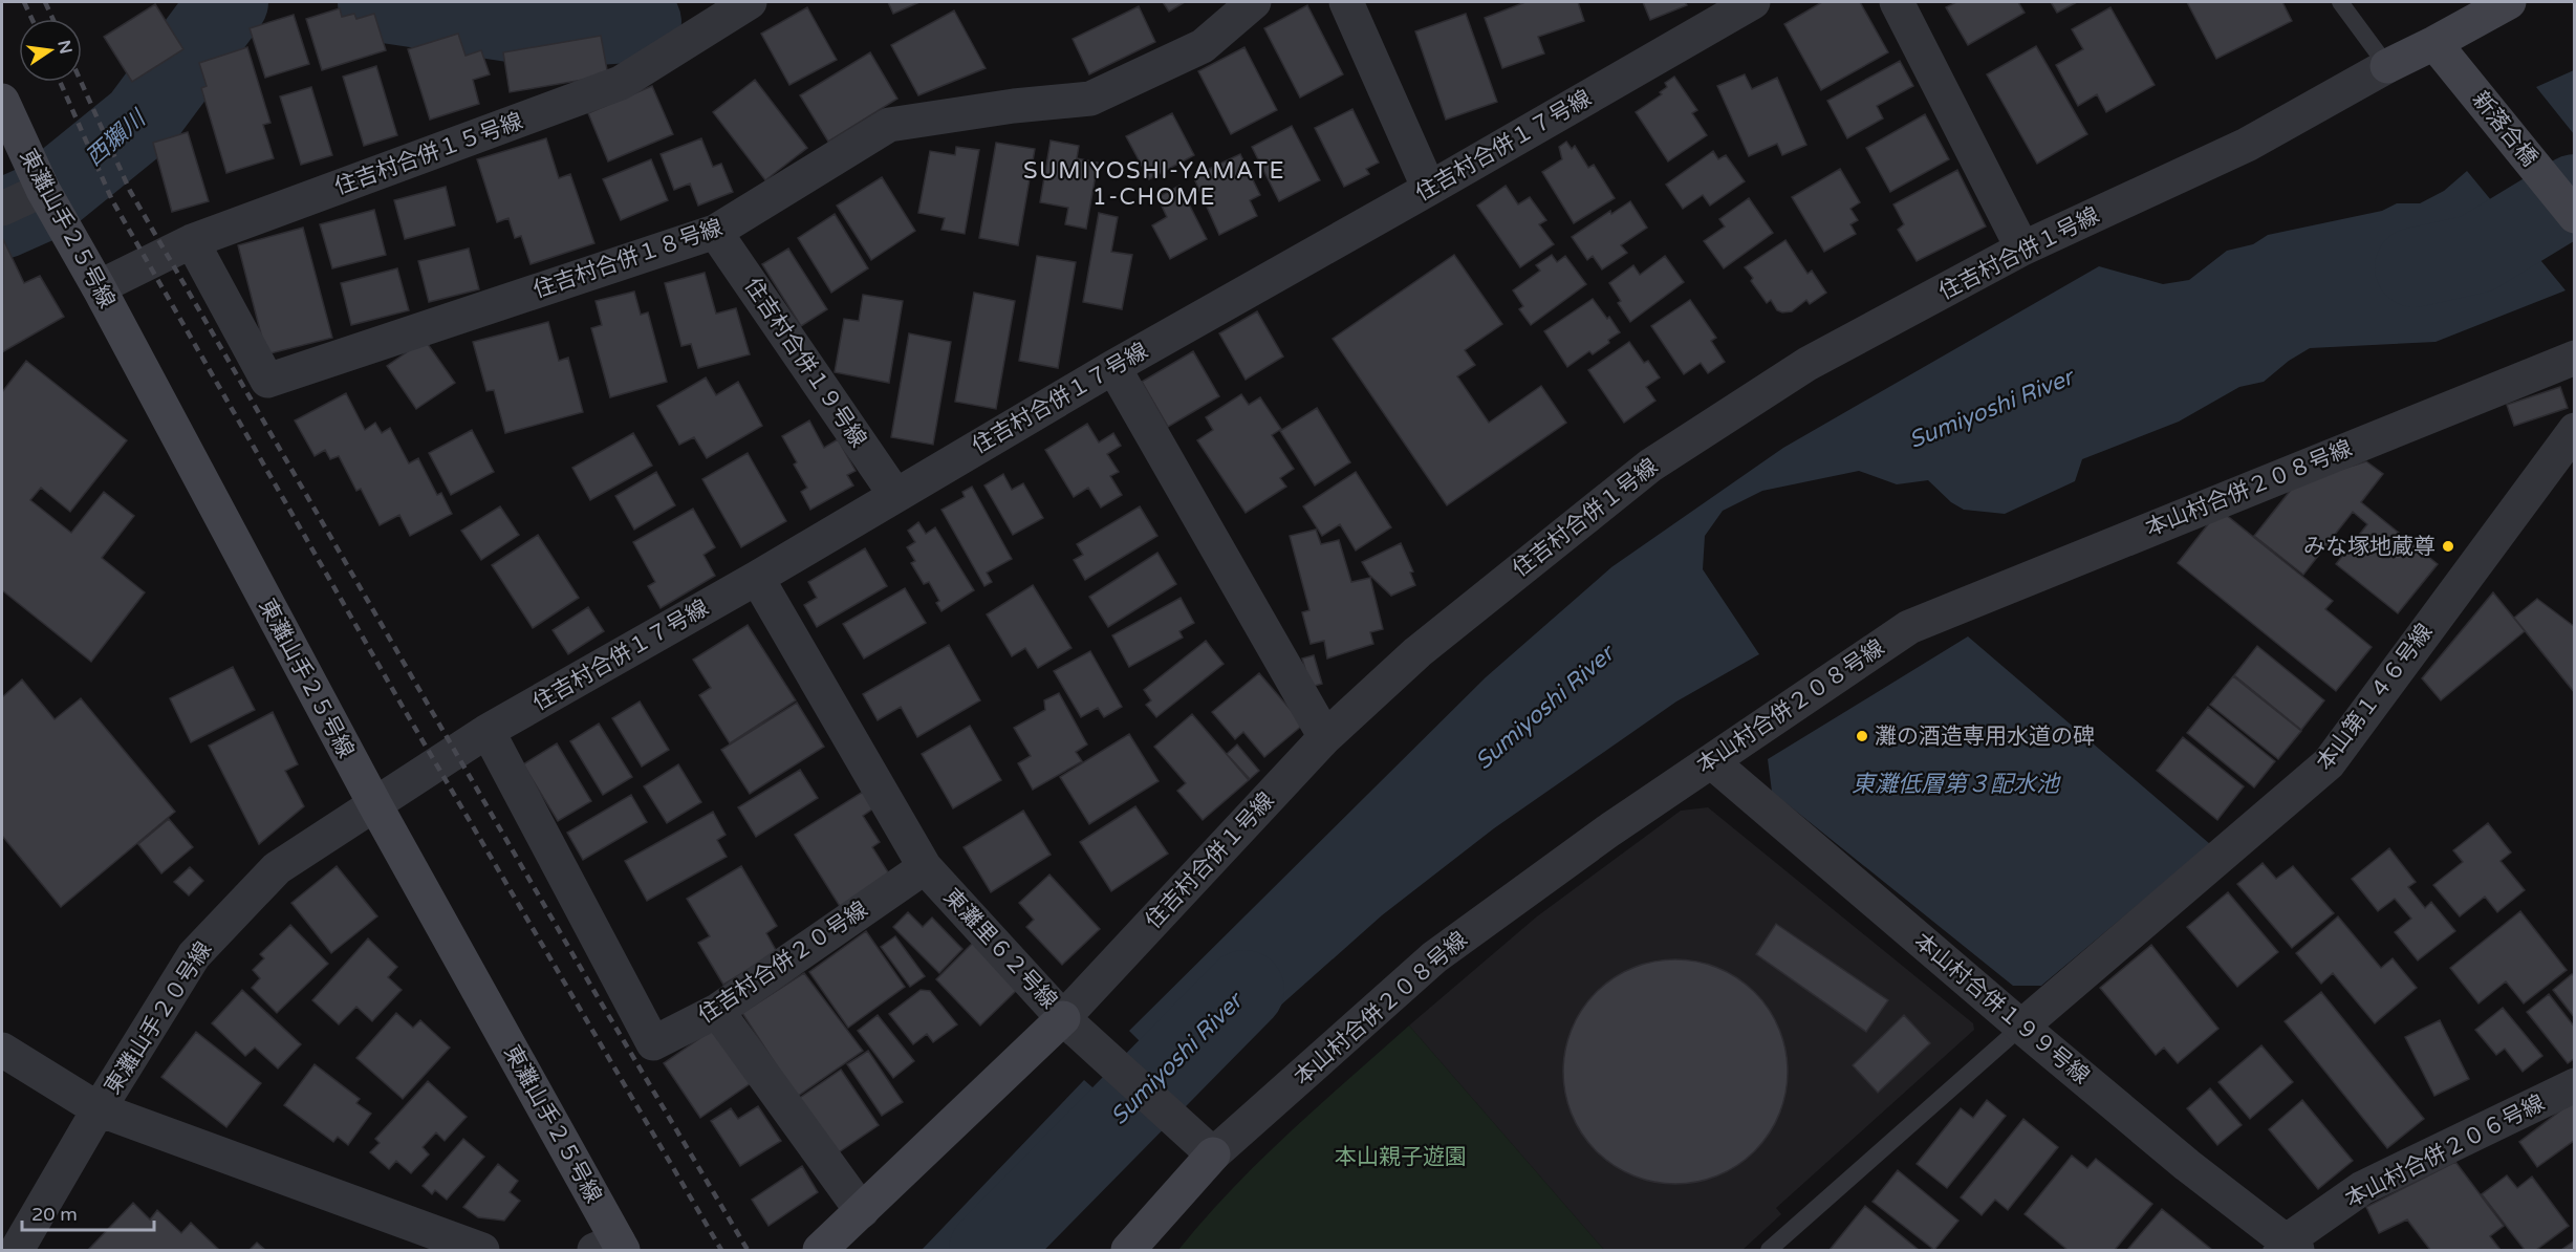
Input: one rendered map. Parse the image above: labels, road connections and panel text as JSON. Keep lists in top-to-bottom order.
{
  "streets": {
    "street": [
      "新落合橋",
      "住吉村合併１７号線",
      "住吉村合併１５号線",
      "東灘山手２５号線",
      "住吉村合併１号線",
      "住吉村合併１８号線",
      "住吉村合併１９号線",
      "本山村合併２０８号線",
      "本山第１４６号線",
      "東灘里６２号線",
      "住吉村合併２０号線",
      "本山村合併１９９号線",
      "東灘山手２０号線",
      "本山村合併２０６号線"
    ]
  },
  "crossings": [
    ["新落合橋", "住吉村合併１号線"],
    ["住吉村合併１７号線", "東灘山手２５号線"],
    ["住吉村合併１７号線", "住吉村合併１９号線"],
    ["住吉村合併１７号線", "住吉村合併２０号線"],
    ["住吉村合併１７号線", "東灘山手２０号線"],
    ["住吉村合併１５号線", "東灘山手２５号線"],
    ["住吉村合併１５号線", "住吉村合併１８号線"],
    ["東灘山手２５号線", "東灘山手２０号線"],
    ["住吉村合併１号線", "東灘里６２号線"],
    ["住吉村合併１８号線", "住吉村合併１９号線"],
    ["本山村合併２０８号線", "東灘里６２号線"],
    ["本山村合併２０８号線", "本山村合併１９９号線"],
    ["本山第１４６号線", "本山村合併１９９号線"],
    ["東灘里６２号線", "住吉村合併２０号線"],
    ["本山村合併１９９号線", "本山村合併２０６号線"]
  ],
  "districts": ["SUMIYOSHI-YAMATE 1-CHOME"],
  "water": ["西獺川", "Sumiyoshi River", "東灘低層第３配水池"],
  "parks": ["本山親子遊園"],
  "places": ["みな塚地蔵尊", "灘の酒造専用水道の碑"],
  "scale_bar": "20 m",
  "north": "right"
}
